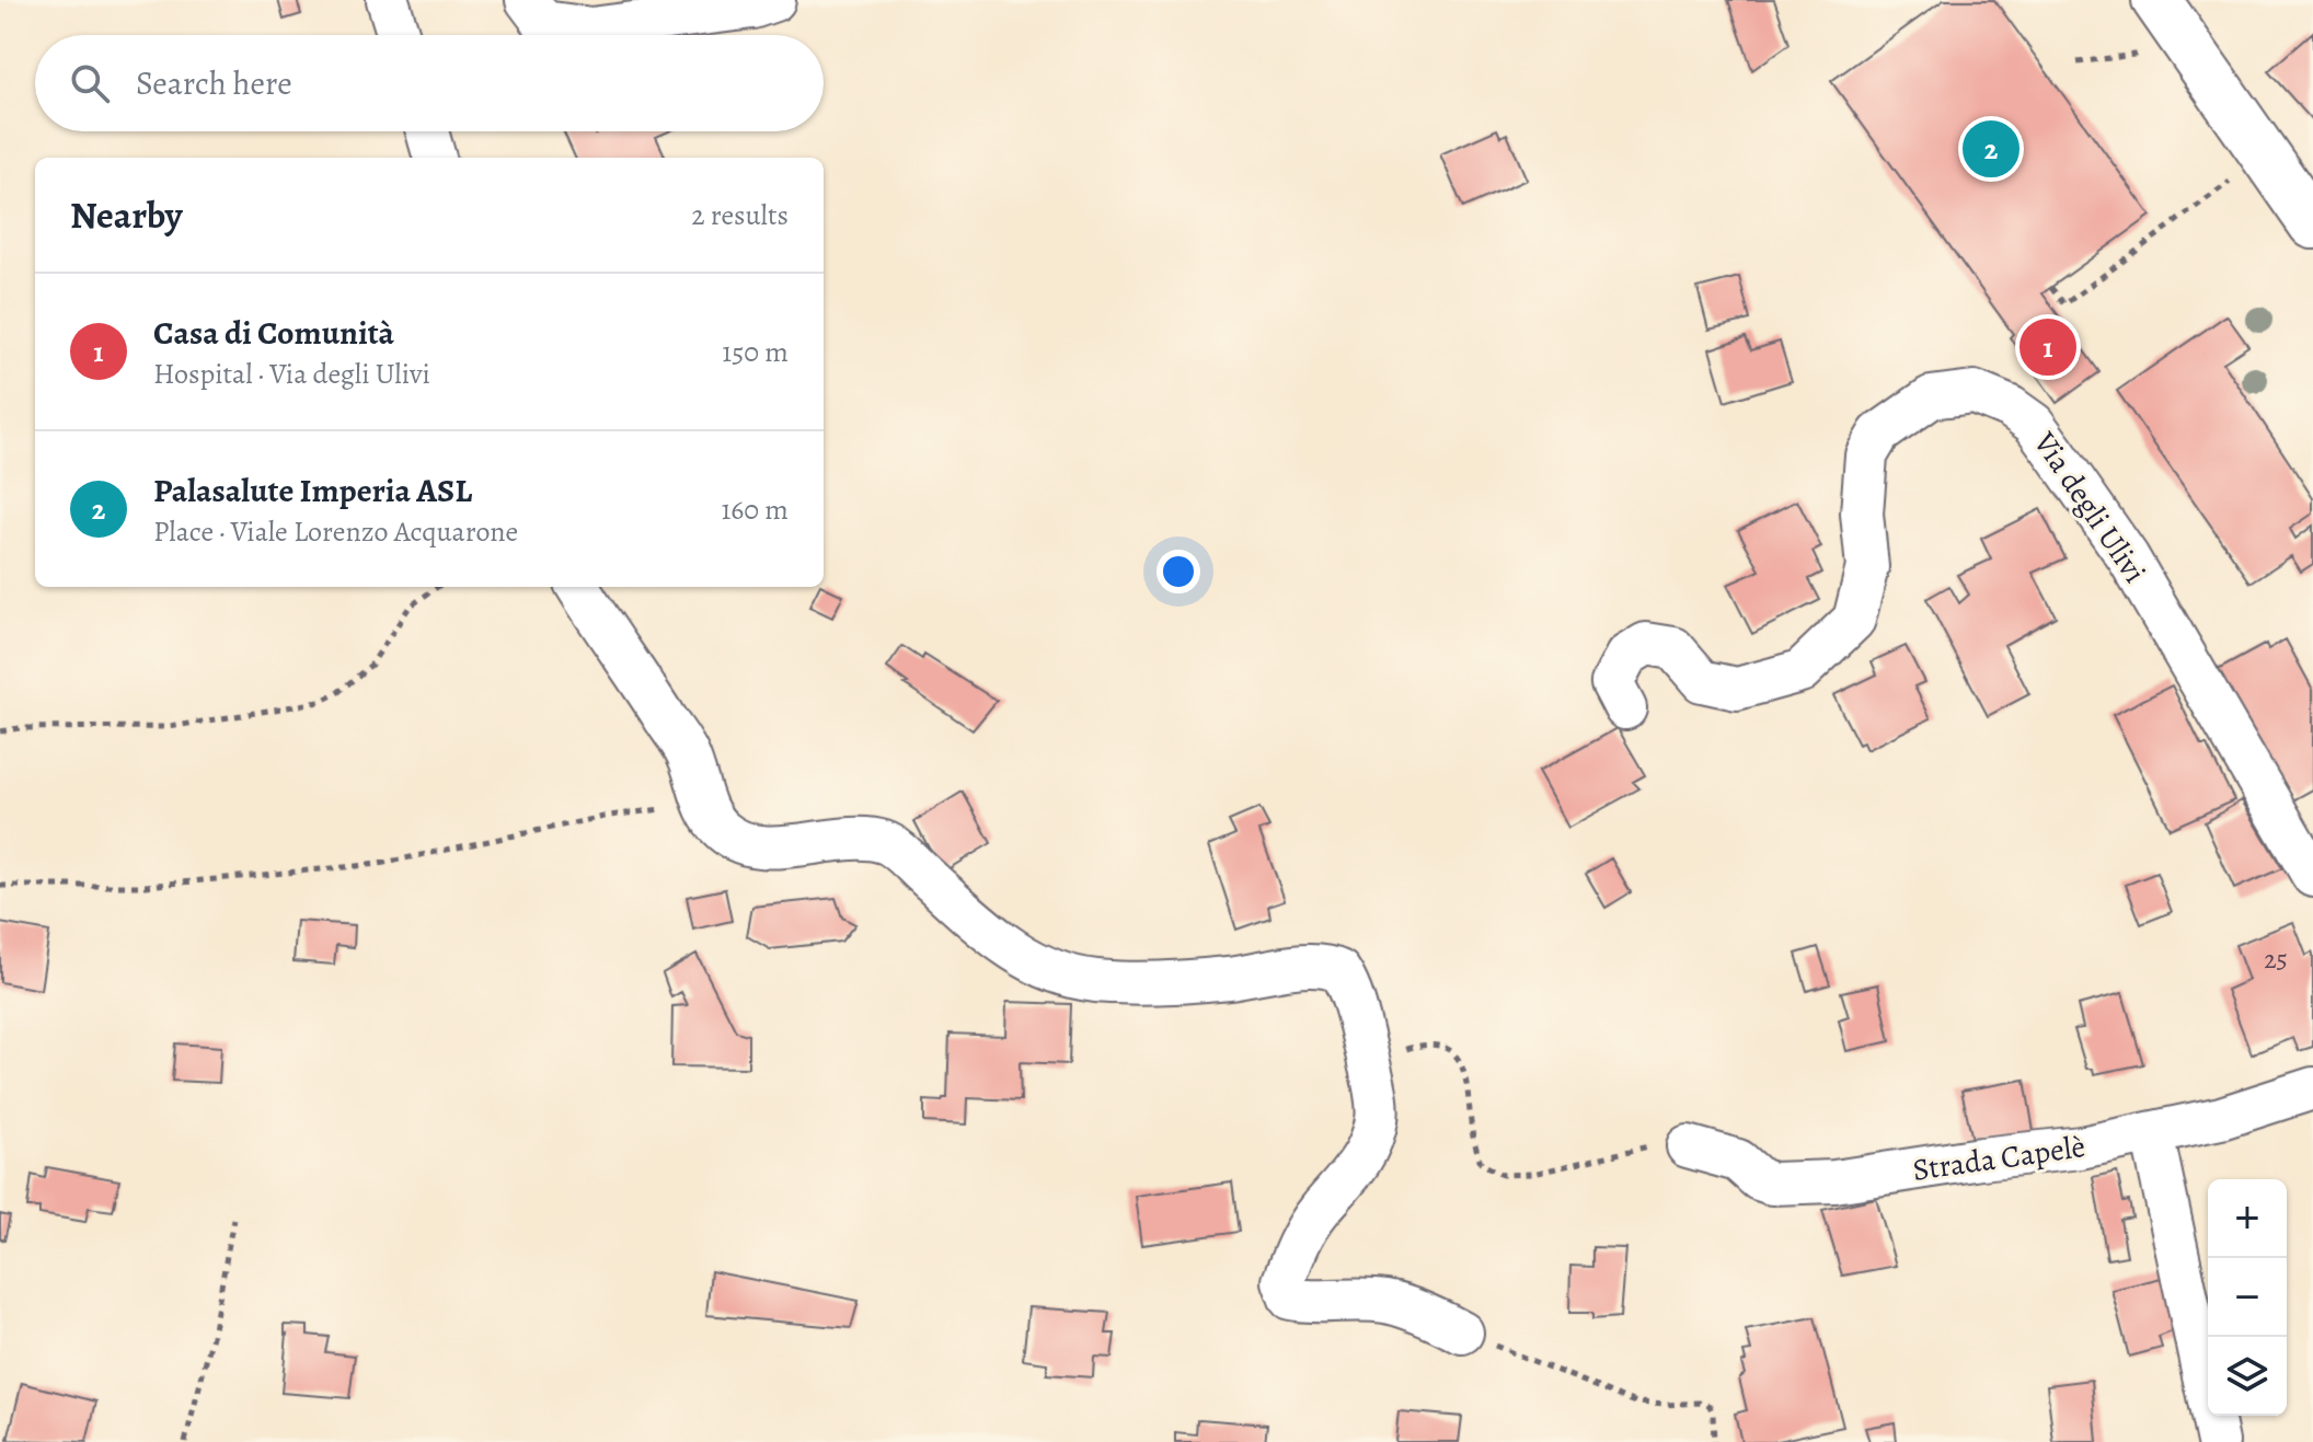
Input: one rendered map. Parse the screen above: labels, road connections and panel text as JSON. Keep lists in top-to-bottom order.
{
  "streets": {
    "street": ["Via degli Ulivi", "Strada Capelè"]
  },
  "house_numbers": ["25"],
  "page": {
    "search": "Search here",
    "pins": ["2", "1"],
    "heading": ["Nearby", "2 results"],
    "list": [
      {
        "mark": "1",
        "name": "Casa di Comunità",
        "note": "Hospital · Via degli Ulivi",
        "value": "150 m"
      },
      {
        "mark": "2",
        "name": "Palasalute Imperia ASL",
        "note": "Place · Viale Lorenzo Acquarone",
        "value": "160 m"
      }
    ],
    "map_buttons": ["+", "−"]
  }
}
